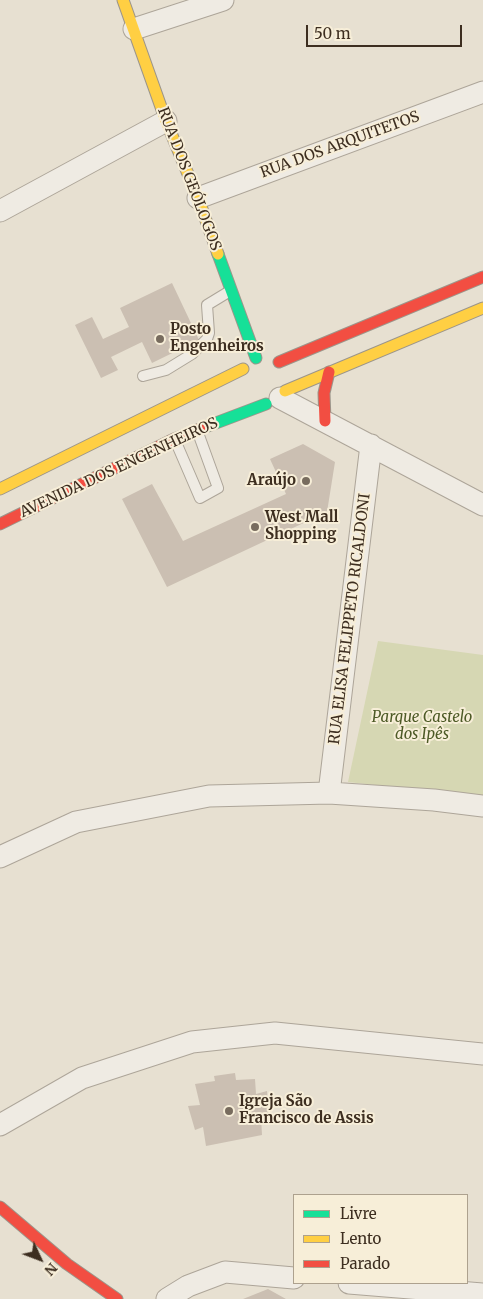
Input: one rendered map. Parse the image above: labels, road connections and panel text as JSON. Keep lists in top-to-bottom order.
{
  "streets": {
    "street": [
      "RUA DOS ARQUITETOS",
      "RUA DOS GEÓLOGOS",
      "AVENIDA DOS ENGENHEIROS",
      "RUA ELISA FELIPPETO RICALDONI"
    ]
  },
  "crossings": [
    ["RUA DOS ARQUITETOS", "RUA DOS GEÓLOGOS"],
    ["RUA DOS GEÓLOGOS", "AVENIDA DOS ENGENHEIROS"]
  ],
  "parks": ["Parque Castelo dos Ipês"],
  "places": [
    "Posto Engenheiros",
    "Araújo",
    "West Mall Shopping",
    "Igreja São Francisco de Assis"
  ],
  "legend": ["Livre", "Lento", "Parado"],
  "scale_bar": "50 m",
  "north": "bottom right"
}
